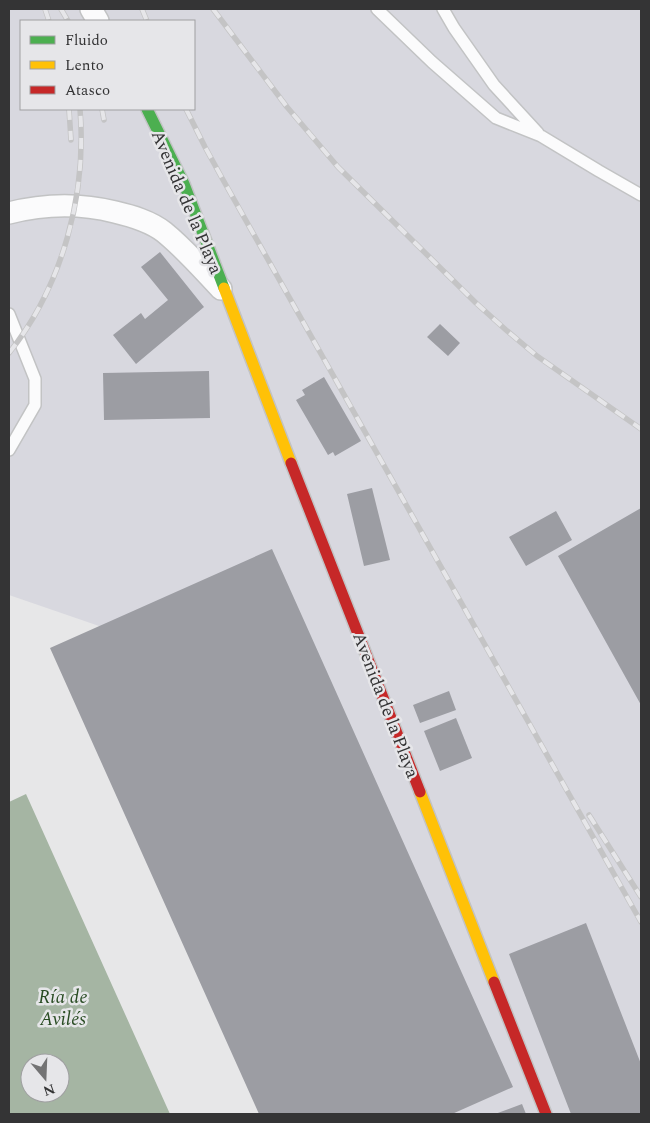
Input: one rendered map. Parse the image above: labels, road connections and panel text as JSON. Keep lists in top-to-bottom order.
{
  "streets": {
    "street": ["Avenida de la Playa"]
  },
  "water": ["Ría de Avilés"],
  "legend": ["Fluido", "Lento", "Atasco"],
  "north": "bottom"
}
